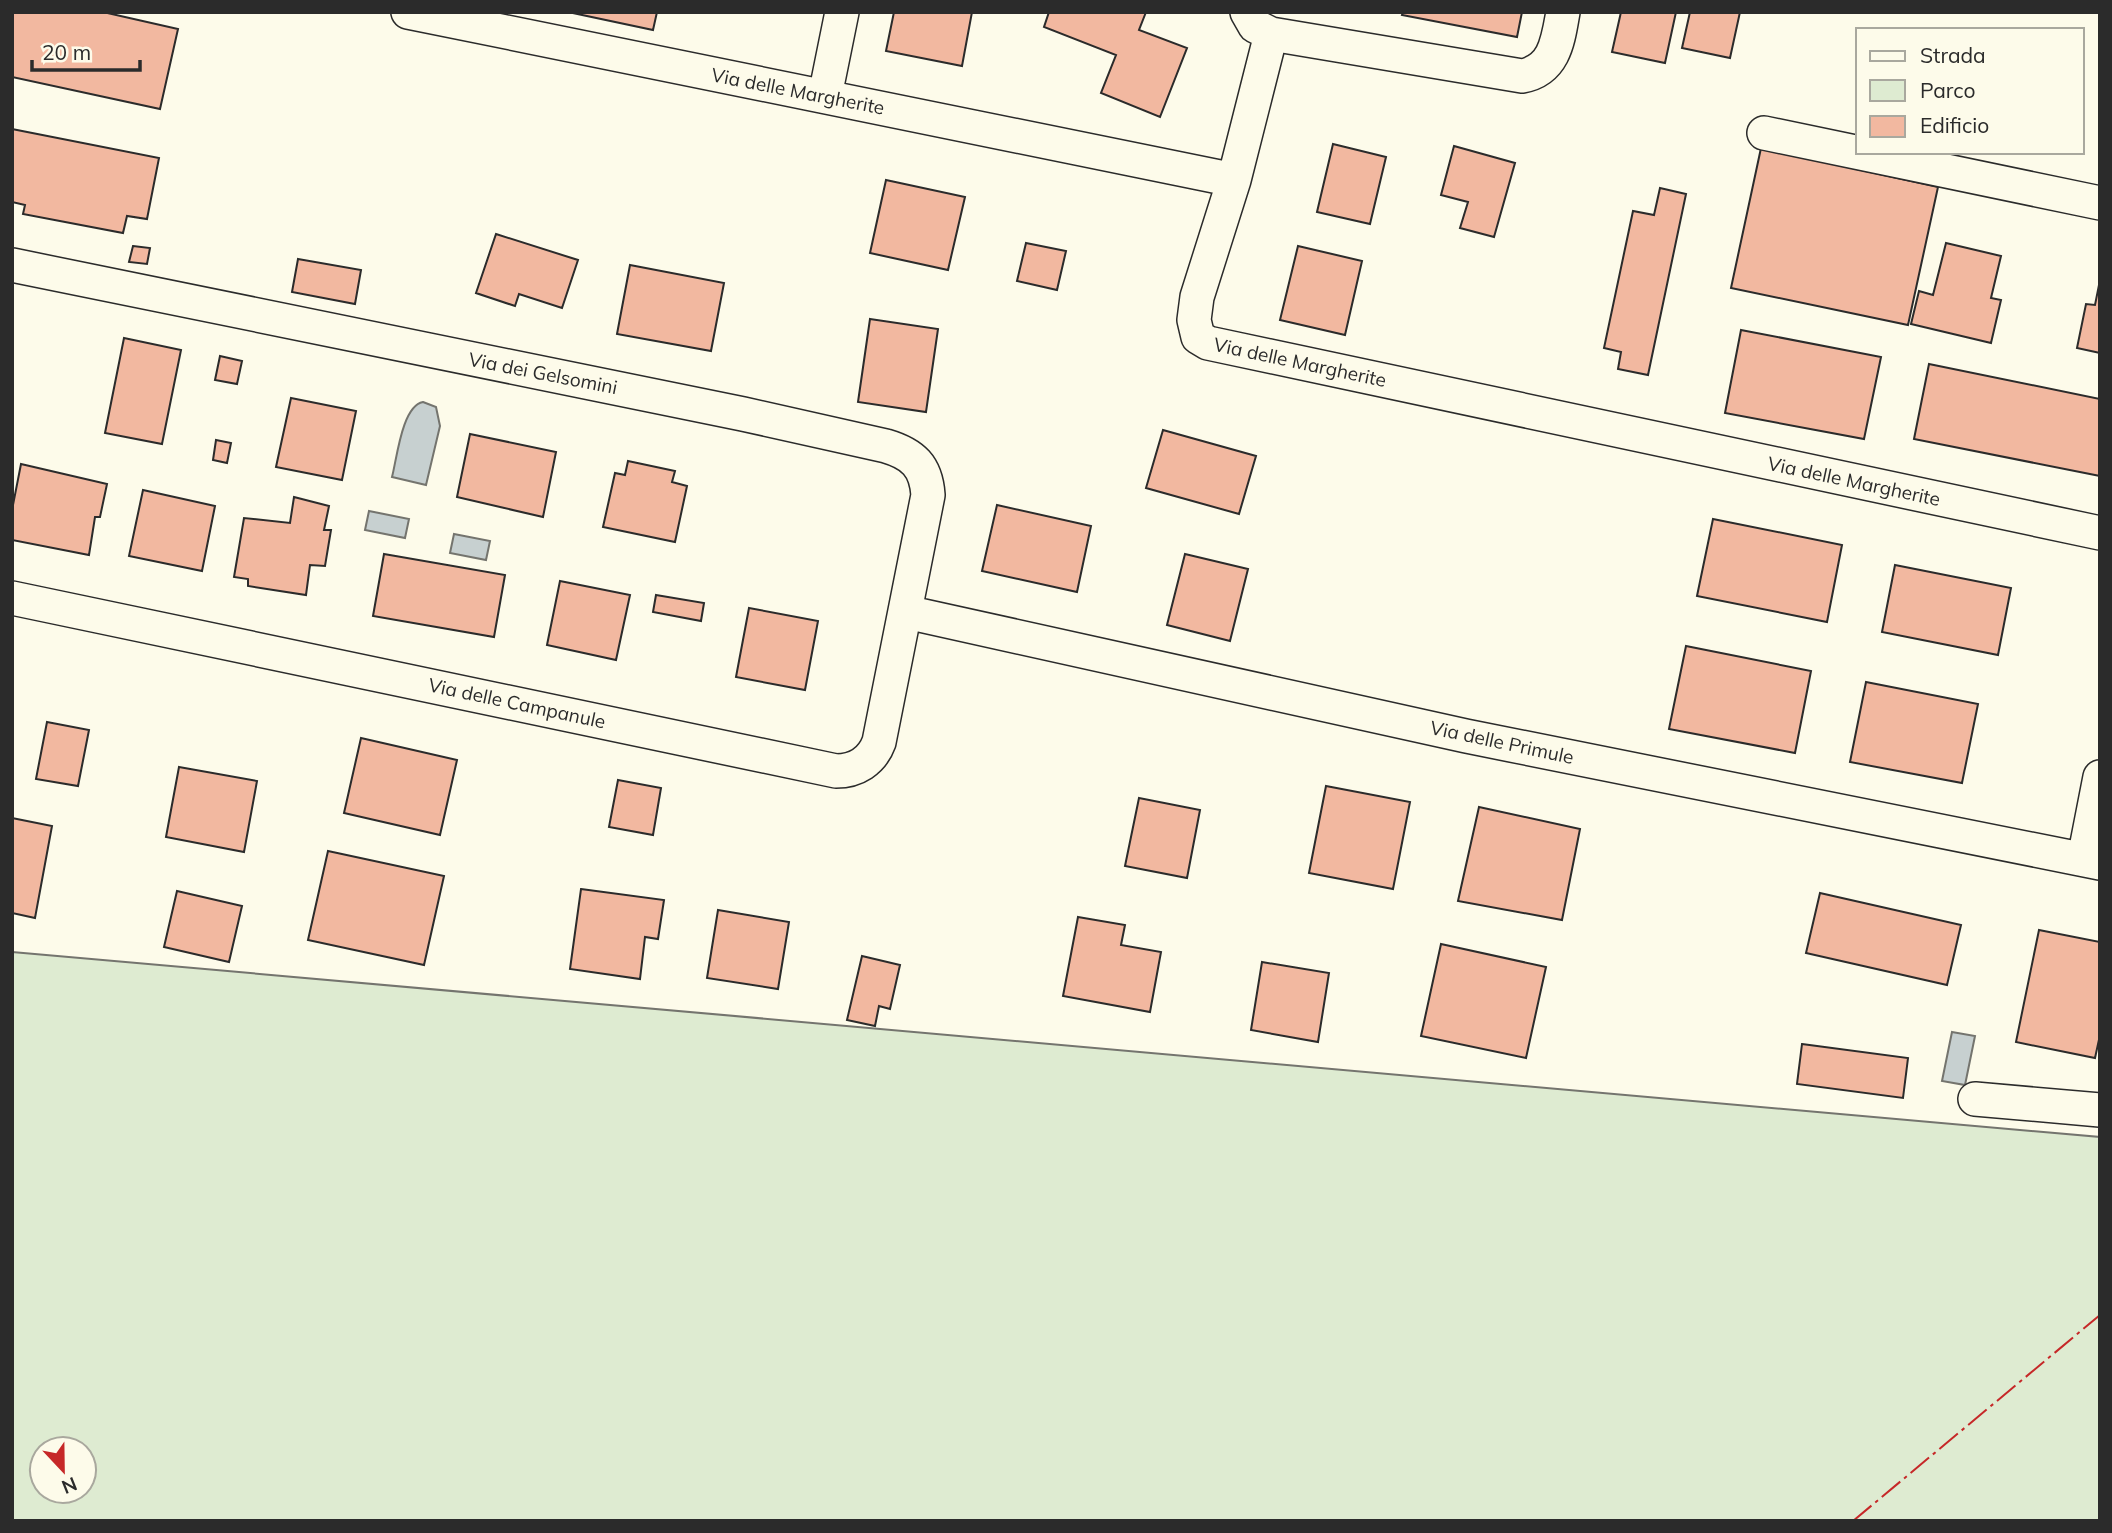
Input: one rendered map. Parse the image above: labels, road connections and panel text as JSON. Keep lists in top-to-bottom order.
{
  "streets": {
    "street": [
      "Via delle Margherite",
      "Via dei Gelsomini",
      "Via delle Campanule",
      "Via delle Primule"
    ]
  },
  "crossings": [
    ["Via dei Gelsomini", "Via delle Campanule"],
    ["Via dei Gelsomini", "Via delle Primule"],
    ["Via delle Campanule", "Via delle Primule"]
  ],
  "legend": ["Strada", "Parco", "Edificio"],
  "scale_bar": "20 m",
  "north": "bottom"
}
